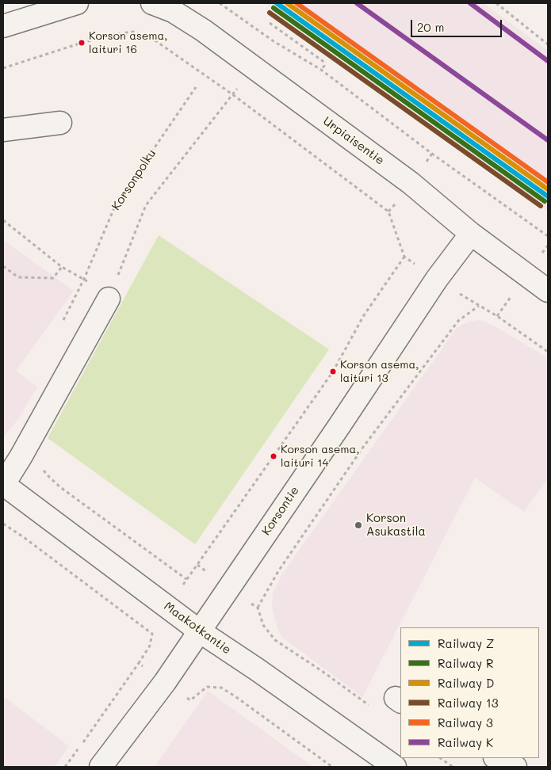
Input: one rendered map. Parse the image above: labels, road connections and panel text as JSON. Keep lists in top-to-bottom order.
{
  "streets": {
    "main road": ["Urpiaisentie", "Korsontie", "Maakotkantie"],
    "path": ["Korsonpolku"]
  },
  "crossings": [
    ["Urpiaisentie", "Korsontie"],
    ["Korsontie", "Maakotkantie"]
  ],
  "places": [
    "Korson asema, laituri 16",
    "Korson asema, laituri 13",
    "Korson asema, laituri 14",
    "Korson Asukastila"
  ],
  "lines": [
    "rail line Z",
    "rail line D",
    "rail line 3",
    "rail line K",
    "rail line R",
    "rail line 13"
  ],
  "legend": [
    "Railway Z",
    "Railway R",
    "Railway D",
    "Railway 13",
    "Railway 3",
    "Railway K"
  ],
  "scale_bar": "20 m"
}
